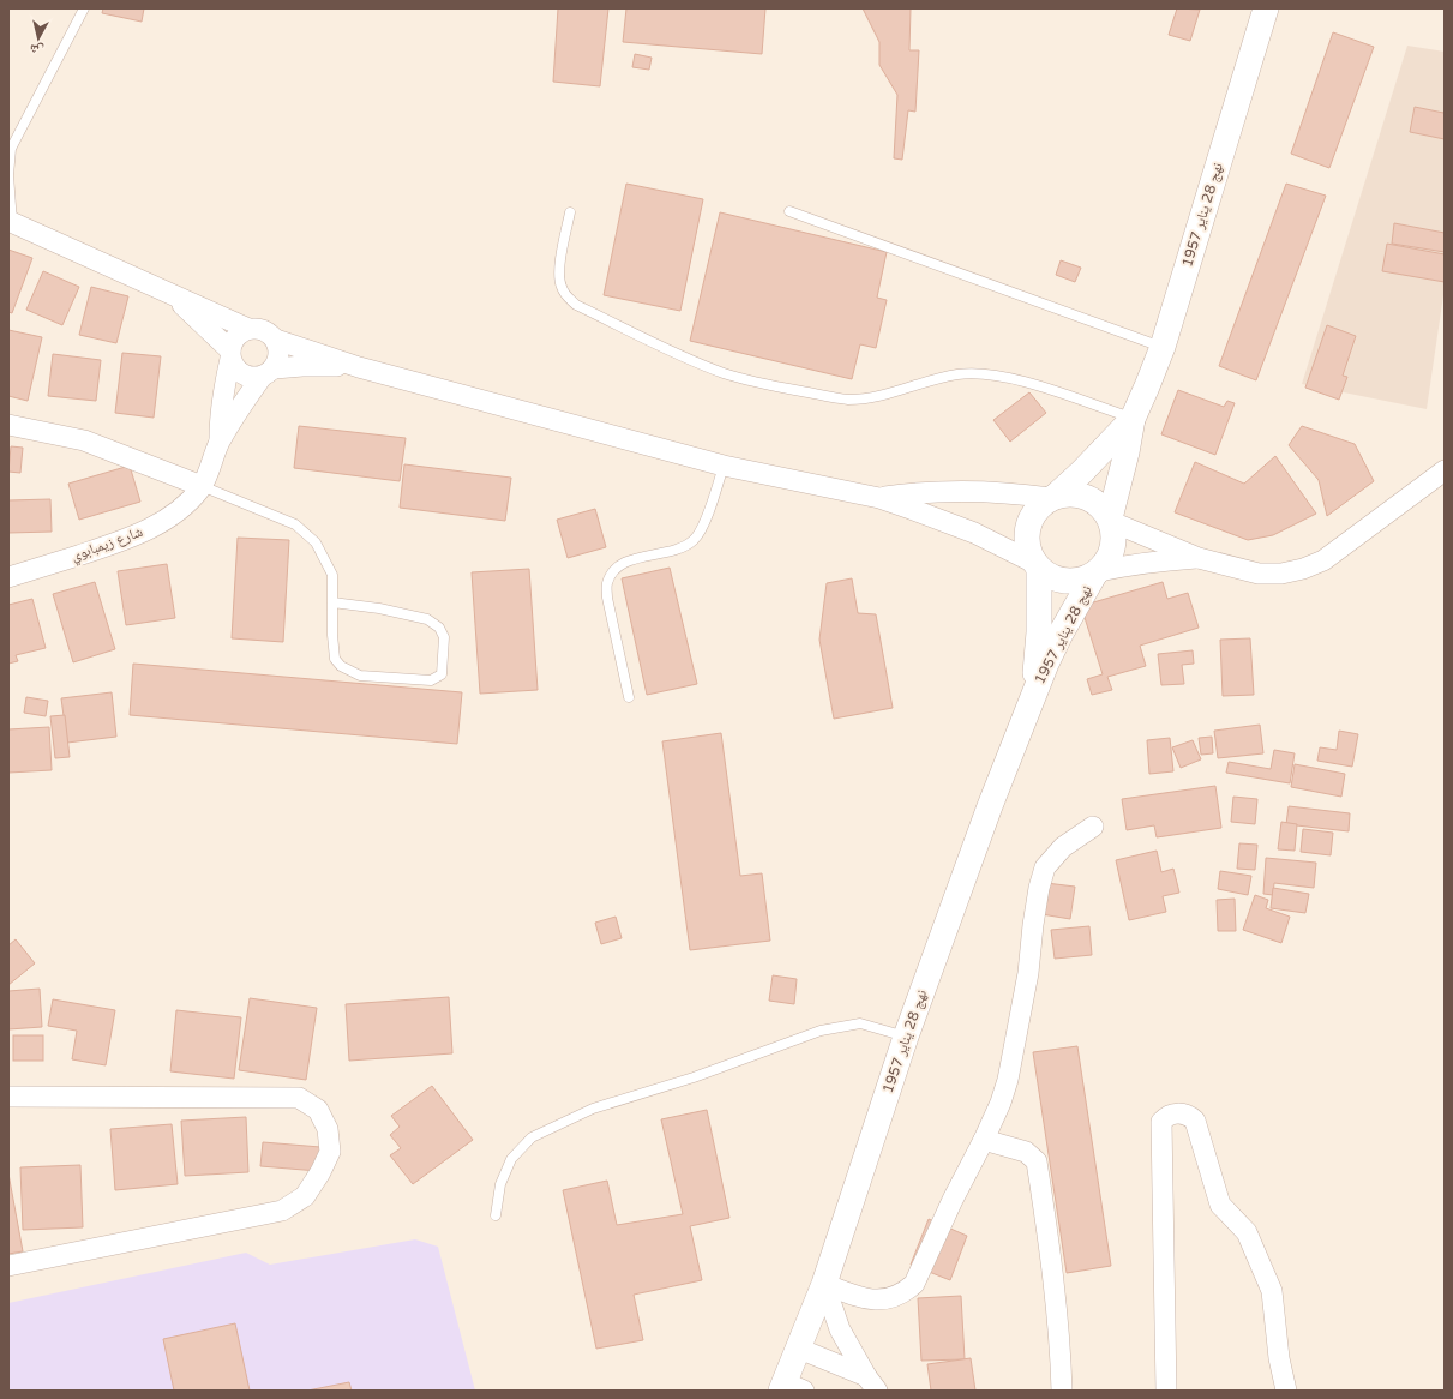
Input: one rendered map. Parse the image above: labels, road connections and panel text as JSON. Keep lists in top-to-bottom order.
{
  "streets": {
    "street": ["نهج 28 يناير 1957", "شارع زيمبابوي"]
  },
  "north": "bottom"
}
